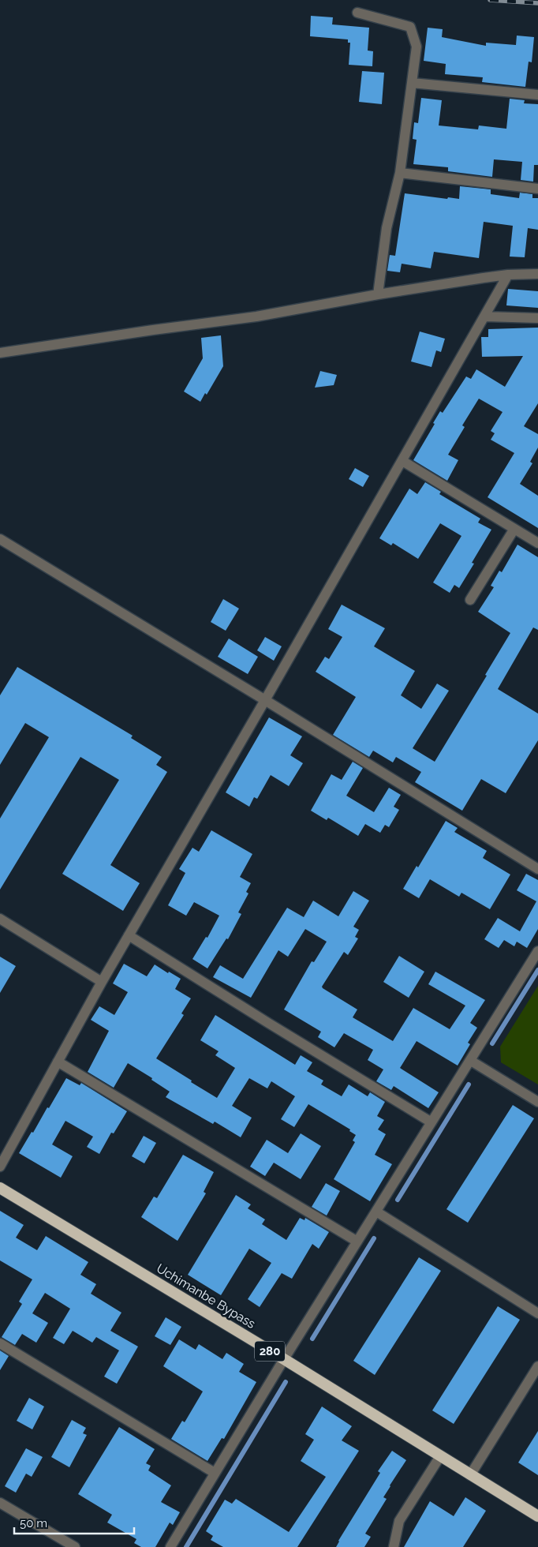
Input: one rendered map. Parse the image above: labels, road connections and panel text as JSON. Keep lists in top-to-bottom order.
{
  "streets": {
    "highway": ["Uchimanbe Bypass", "280"]
  },
  "scale_bar": "50 m"
}
